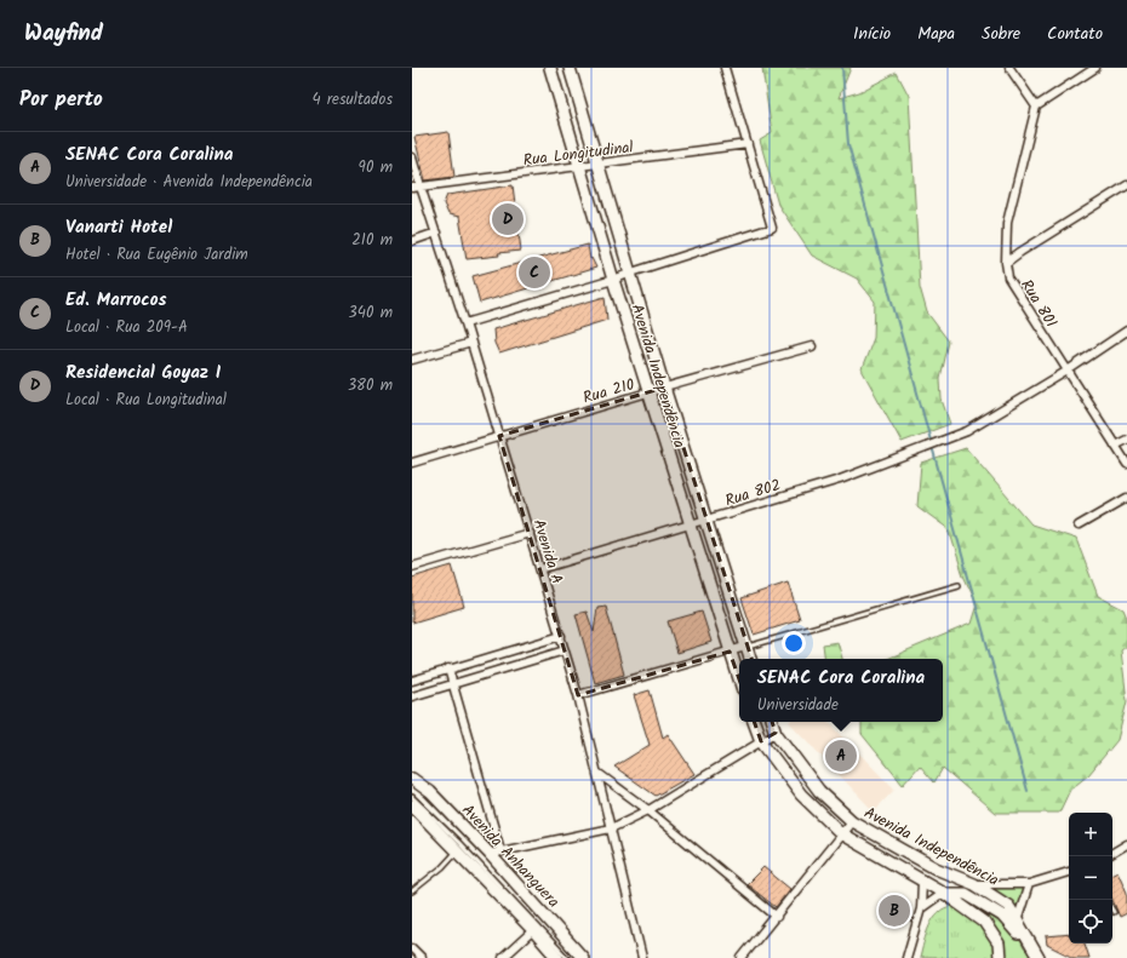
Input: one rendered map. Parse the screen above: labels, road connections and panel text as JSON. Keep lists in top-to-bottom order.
{
  "streets": {
    "main road": ["Avenida Independência", "Avenida Anhanguera"],
    "street": [
      "Rua Longitudinal",
      "Rua 801",
      "Rua 210",
      "Rua 802",
      "Avenida A"
    ]
  },
  "crossings": [
    ["Rua Longitudinal", "Avenida Independência"],
    ["Rua Longitudinal", "Avenida A"],
    ["Rua 801", "Rua 802"],
    ["Avenida Independência", "Rua 210"],
    ["Avenida Independência", "Rua 802"],
    ["Rua 210", "Avenida A"],
    ["Rua 802", "Avenida A"]
  ],
  "page": {
    "header": "Wayfind",
    "nav": [
      "Início",
      "Mapa",
      "Sobre",
      "Contato"
    ],
    "heading": ["Por perto", "4 resultados"],
    "list": [
      {
        "mark": "A",
        "name": "SENAC Cora Coralina",
        "note": "Universidade · Avenida Independência",
        "value": "90 m"
      },
      {
        "mark": "B",
        "name": "Vanarti Hotel",
        "note": "Hotel · Rua Eugênio Jardim",
        "value": "210 m"
      },
      {
        "mark": "C",
        "name": "Ed. Marrocos",
        "note": "Local · Rua 209-A",
        "value": "340 m"
      },
      {
        "mark": "D",
        "name": "Residencial Goyaz I",
        "note": "Local · Rua Longitudinal",
        "value": "380 m"
      }
    ],
    "pins": [
      "D",
      "C",
      "A",
      "B"
    ],
    "popup": ["SENAC Cora Coralina", "Universidade"],
    "map_buttons": ["+", "−"]
  }
}
